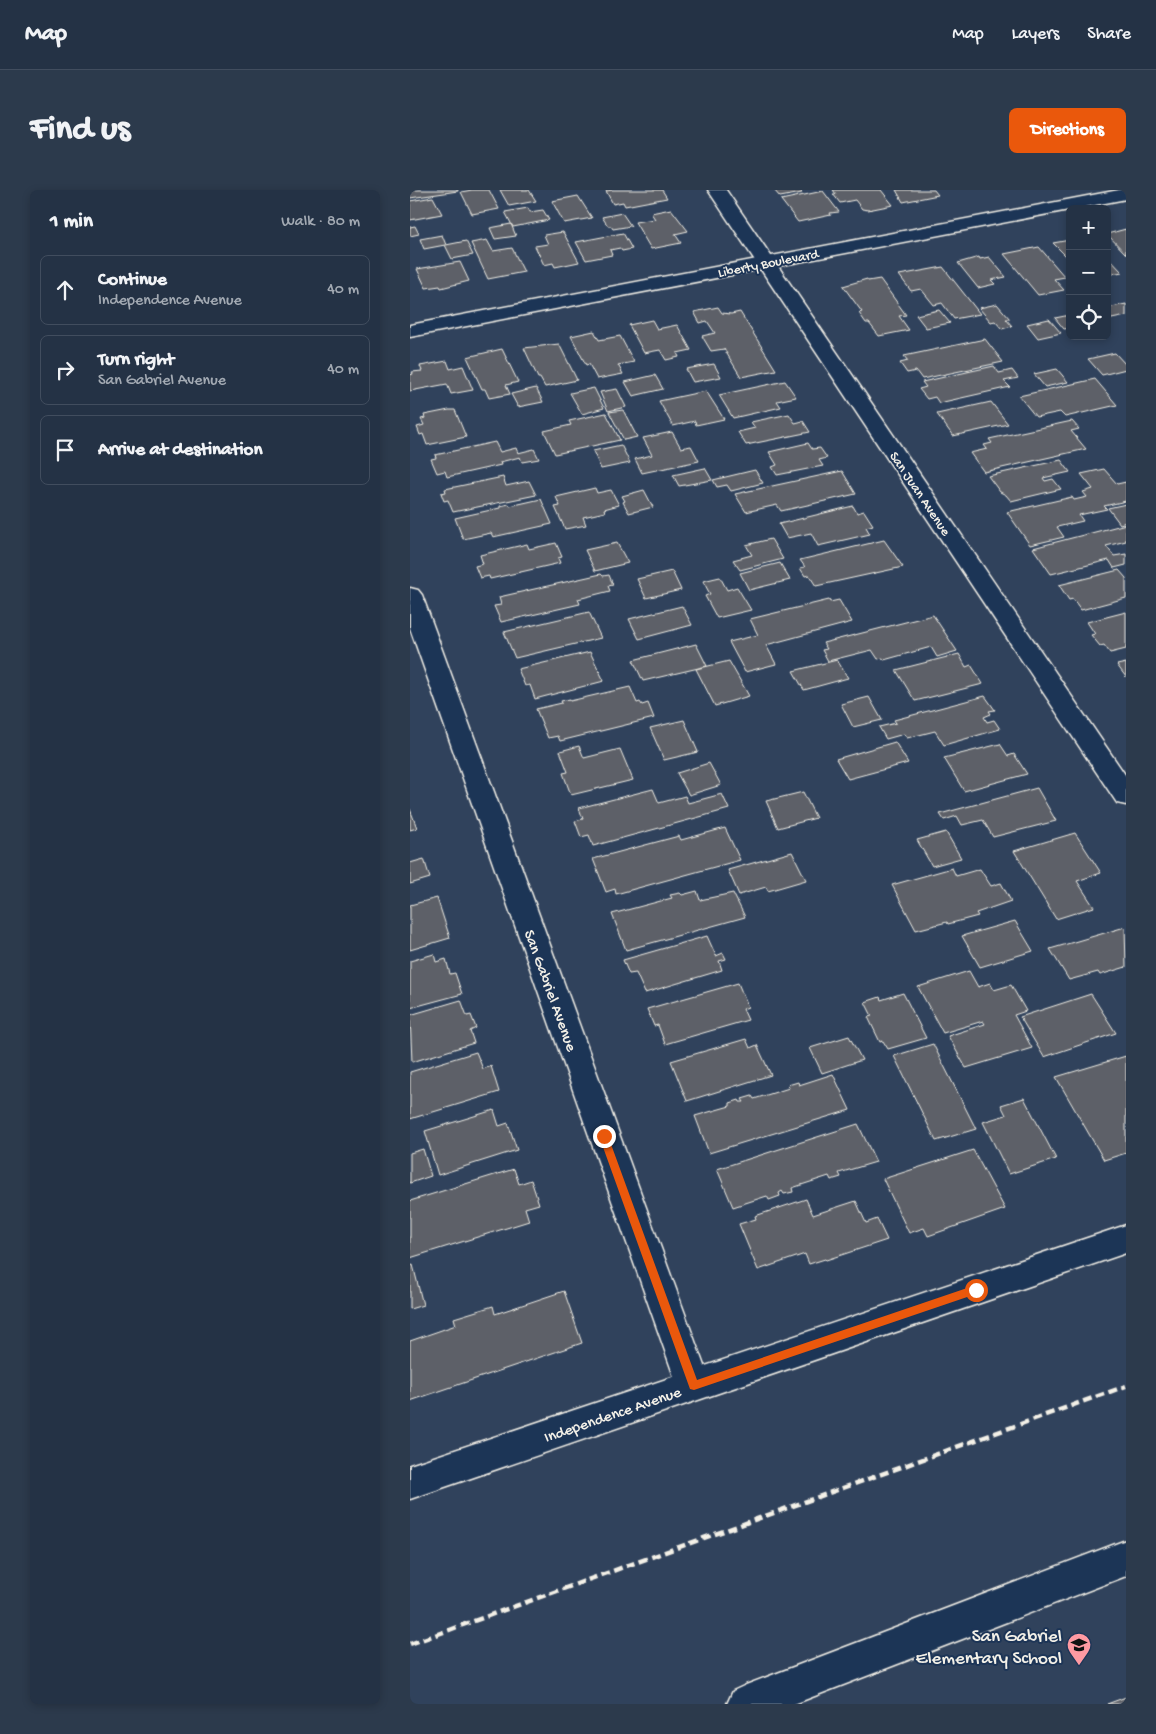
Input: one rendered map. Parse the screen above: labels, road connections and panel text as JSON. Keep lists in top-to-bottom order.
{
  "streets": {
    "street": [
      "Liberty Boulevard",
      "San Juan Avenue",
      "San Gabriel Avenue",
      "Independence Avenue"
    ]
  },
  "crossings": [
    ["Liberty Boulevard", "San Juan Avenue"],
    ["San Gabriel Avenue", "Independence Avenue"]
  ],
  "places": {
    "school or university": ["San Gabriel Elementary School"]
  },
  "page": {
    "header": "Map",
    "nav": ["Map", "Layers", "Share"],
    "buttons": "Directions",
    "title": "Find us",
    "heading": ["1 min", "Walk · 80 m"],
    "map_buttons": ["+", "−"],
    "list": [
      ["Continue", "Independence Avenue", "40 m"],
      ["Turn right", "San Gabriel Avenue", "40 m"],
      "Arrive at destination"
    ]
  }
}
